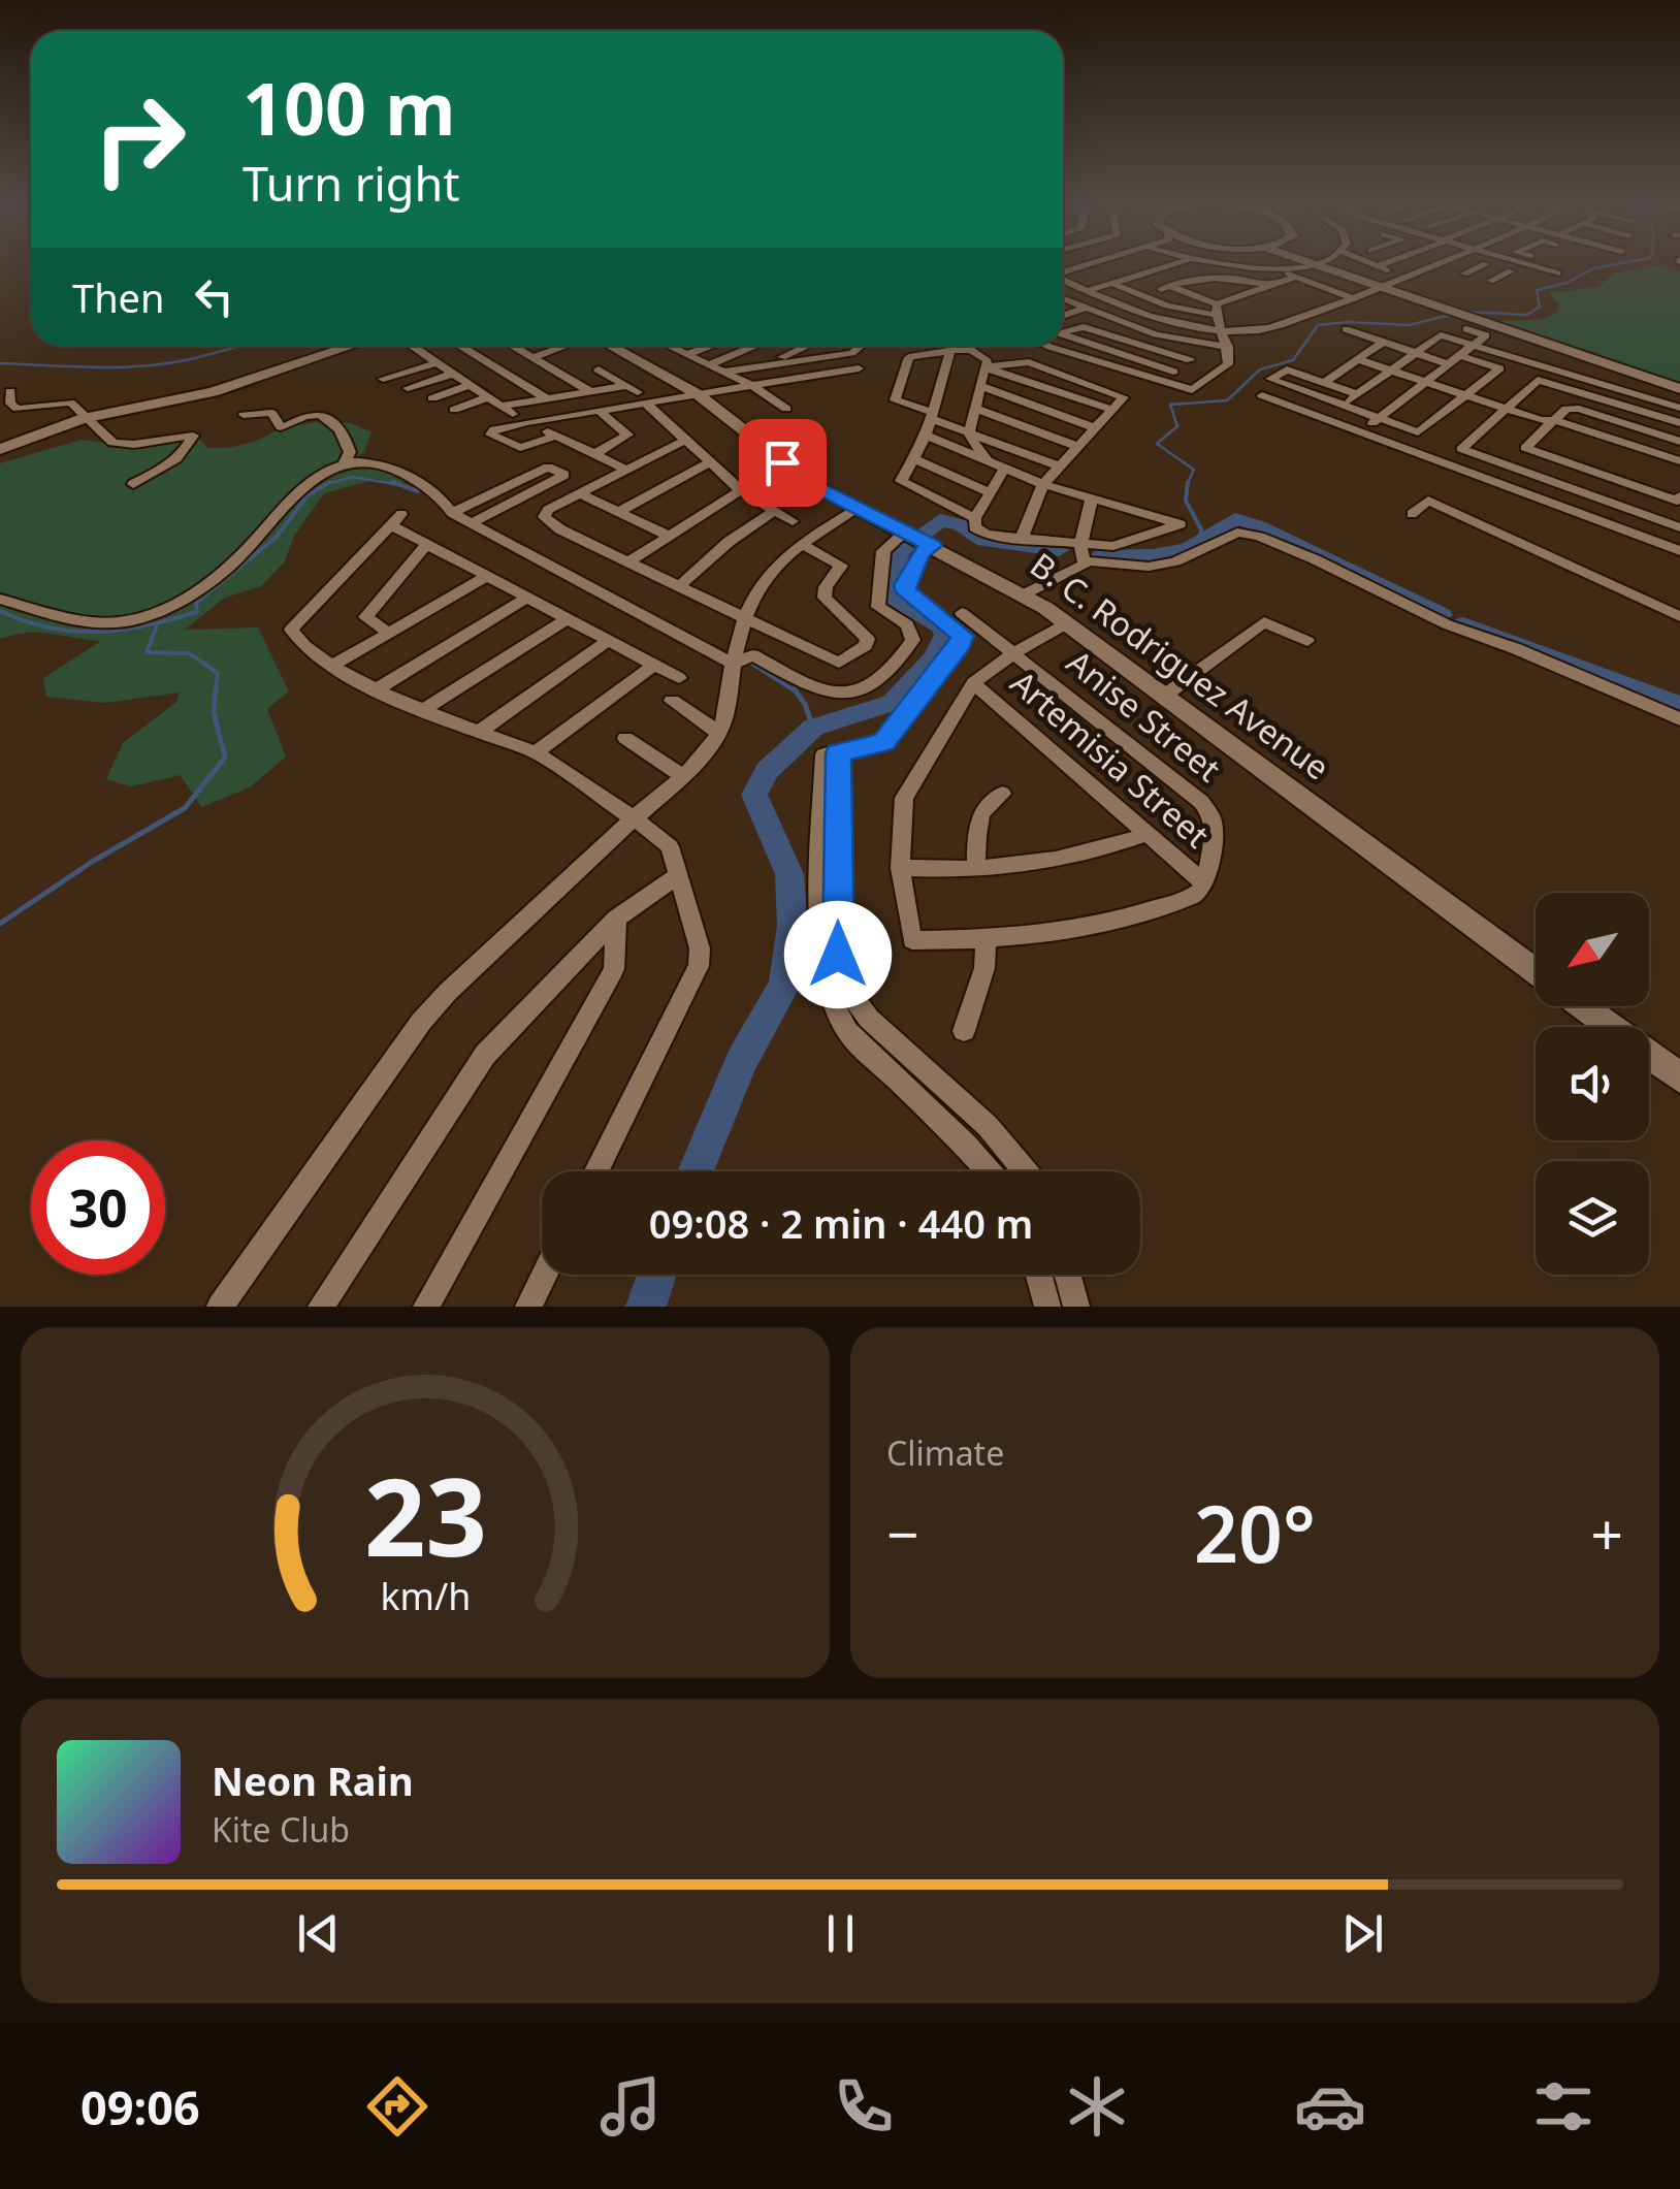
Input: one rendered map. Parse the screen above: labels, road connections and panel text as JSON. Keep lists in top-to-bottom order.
{
  "streets": {
    "street": ["B. C. Rodriguez Avenue", "Anise Street", "Artemisia Street"]
  },
  "crossings": [
    ["B. C. Rodriguez Avenue", "Anise Street"],
    ["Anise Street", "Artemisia Street"]
  ],
  "north": "bottom left",
  "page": {
    "turn": ["100 m", "Turn right"],
    "then": "Then",
    "limit": "30",
    "trip": "09:08 · 2 min · 440 m",
    "tile": "Climate",
    "heat": ["−", "20°", "+"],
    "song": ["Neon Rain", "Kite Club"],
    "tabs": "09:06",
    "gauge": ["23", "km/h"]
  }
}
